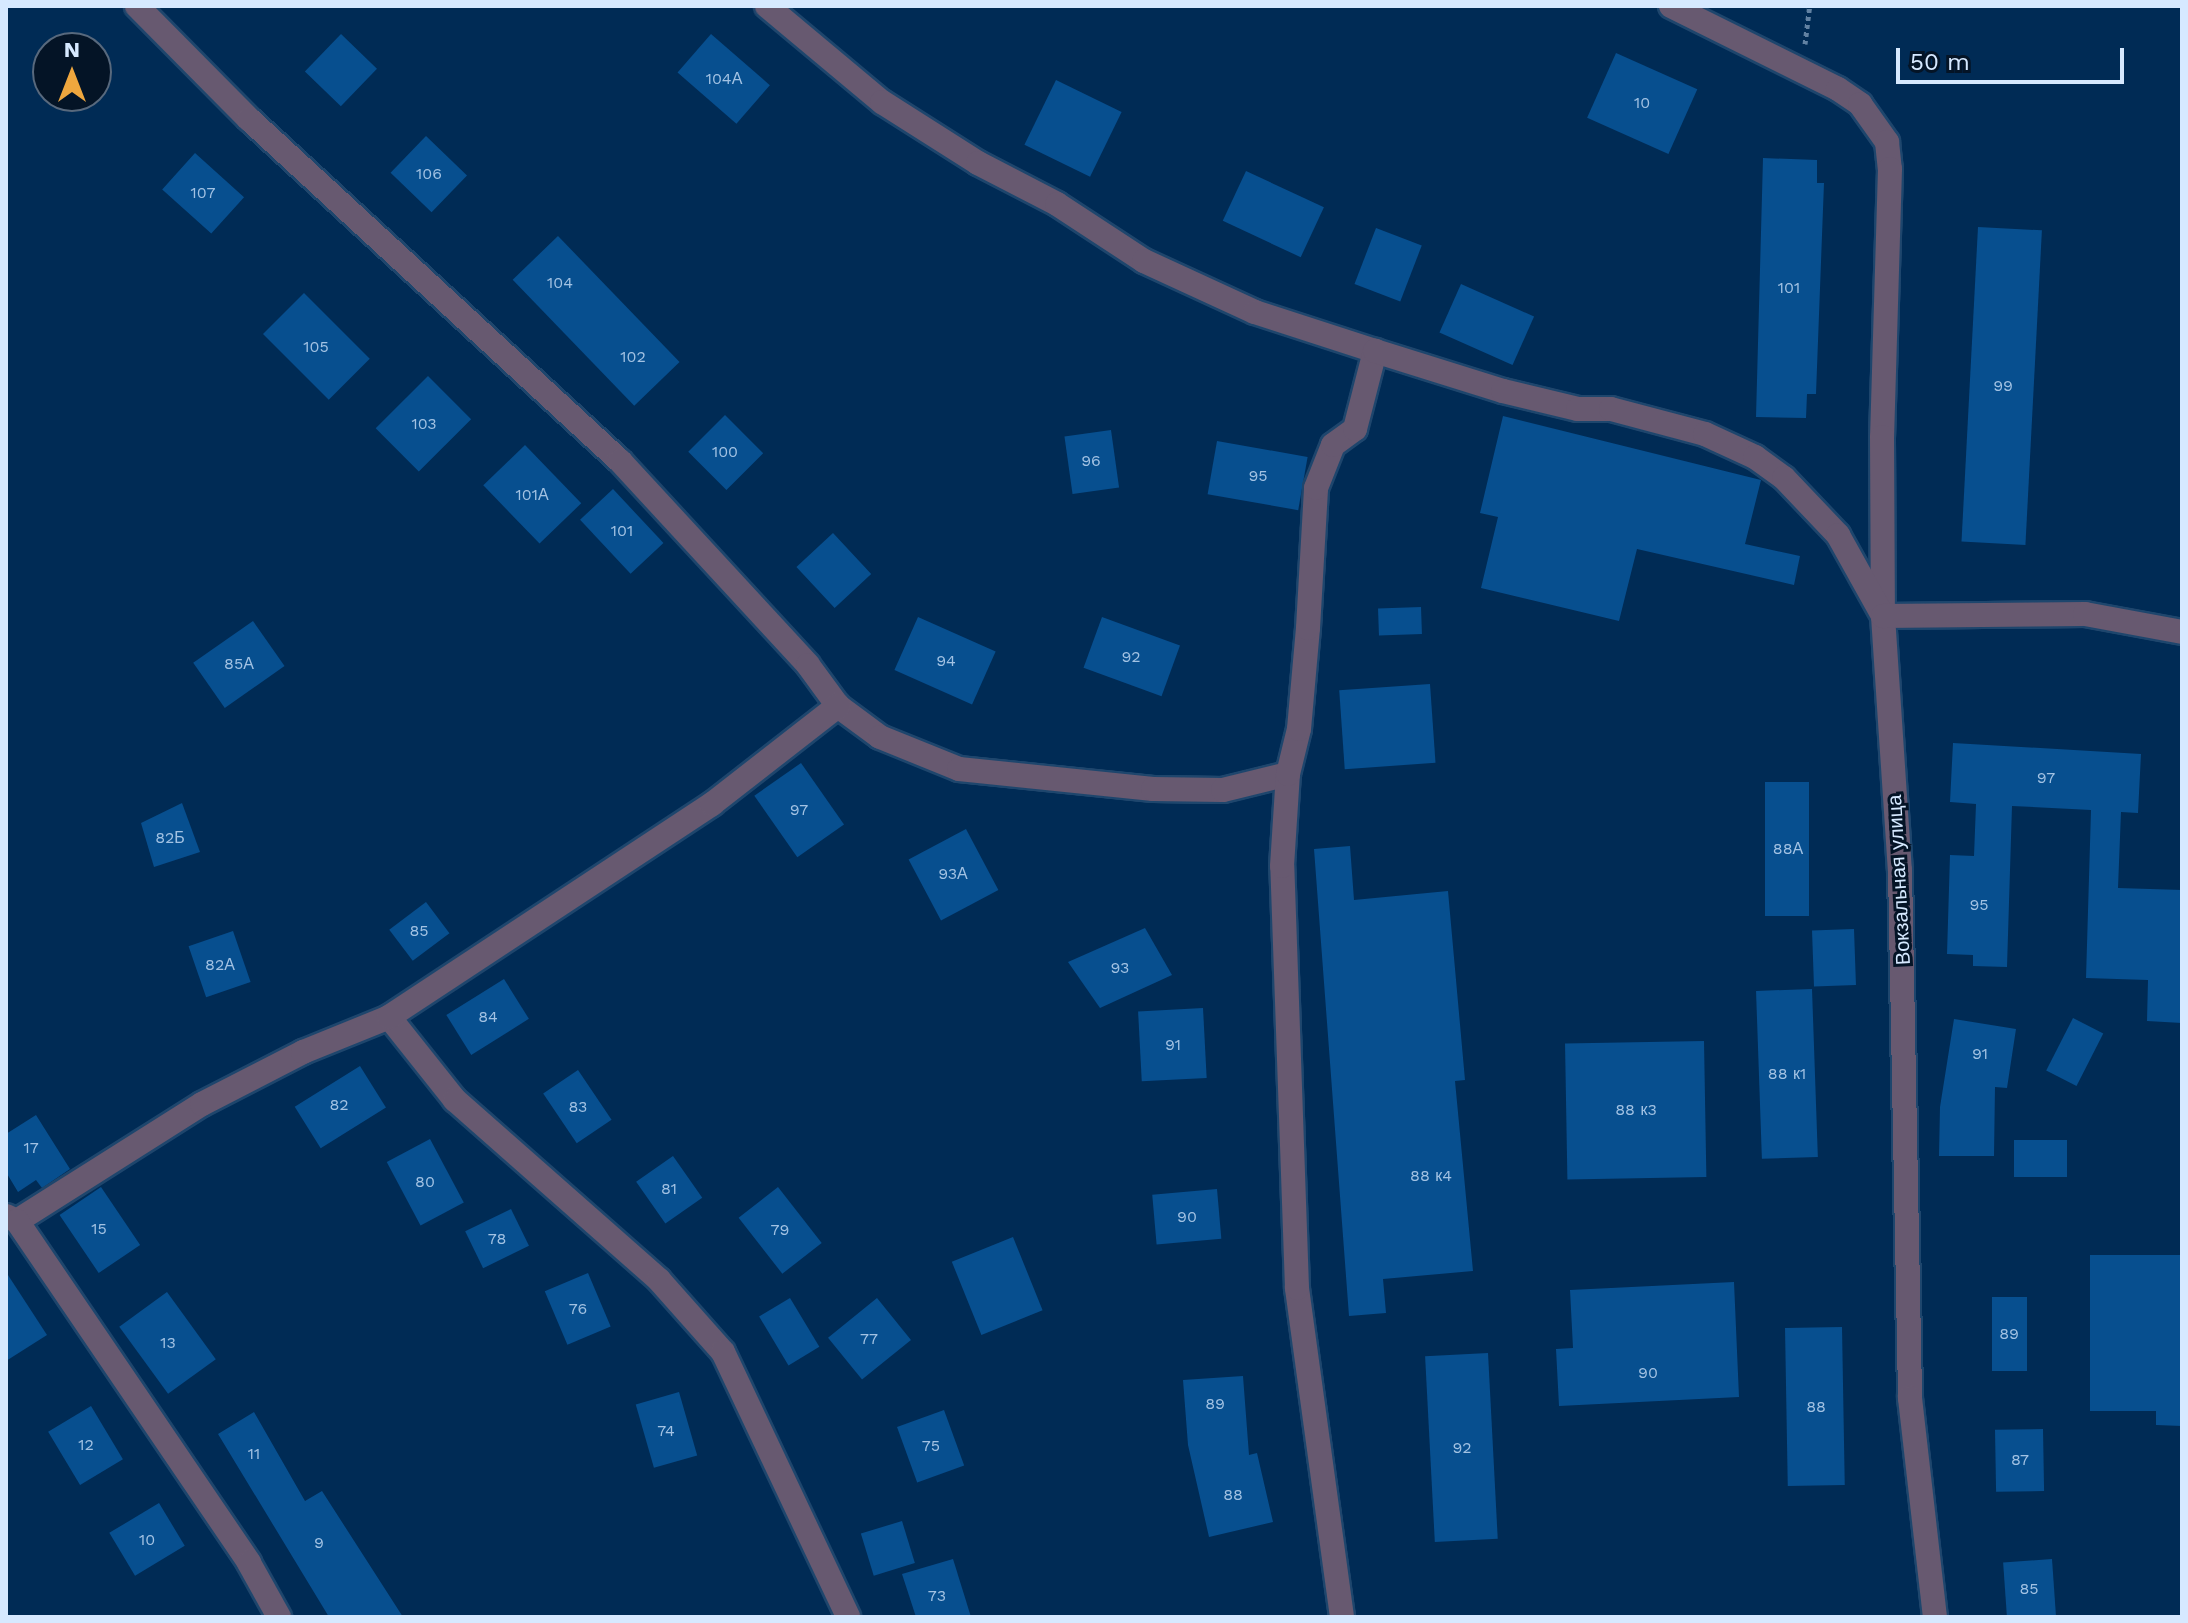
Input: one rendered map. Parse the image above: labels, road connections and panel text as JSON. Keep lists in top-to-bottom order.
{
  "streets": {
    "street": ["Вокзальная улица"]
  },
  "house_numbers": [
    "104А",
    "10",
    "106",
    "107",
    "104",
    "101",
    "105",
    "102",
    "99",
    "103",
    "100",
    "96",
    "95",
    "101А",
    "101",
    "92",
    "94",
    "85А",
    "97",
    "97",
    "82Б",
    "88А",
    "93А",
    "95",
    "85",
    "82А",
    "93",
    "84",
    "91",
    "91",
    "88 к1",
    "82",
    "83",
    "88 к3",
    "17",
    "88 к4",
    "80",
    "81",
    "90",
    "15",
    "79",
    "78",
    "76",
    "89",
    "77",
    "13",
    "90",
    "89",
    "88",
    "74",
    "12",
    "75",
    "92",
    "11",
    "87",
    "88",
    "10",
    "9",
    "85",
    "73"
  ],
  "scale_bar": "50 m",
  "north": "top"
}
